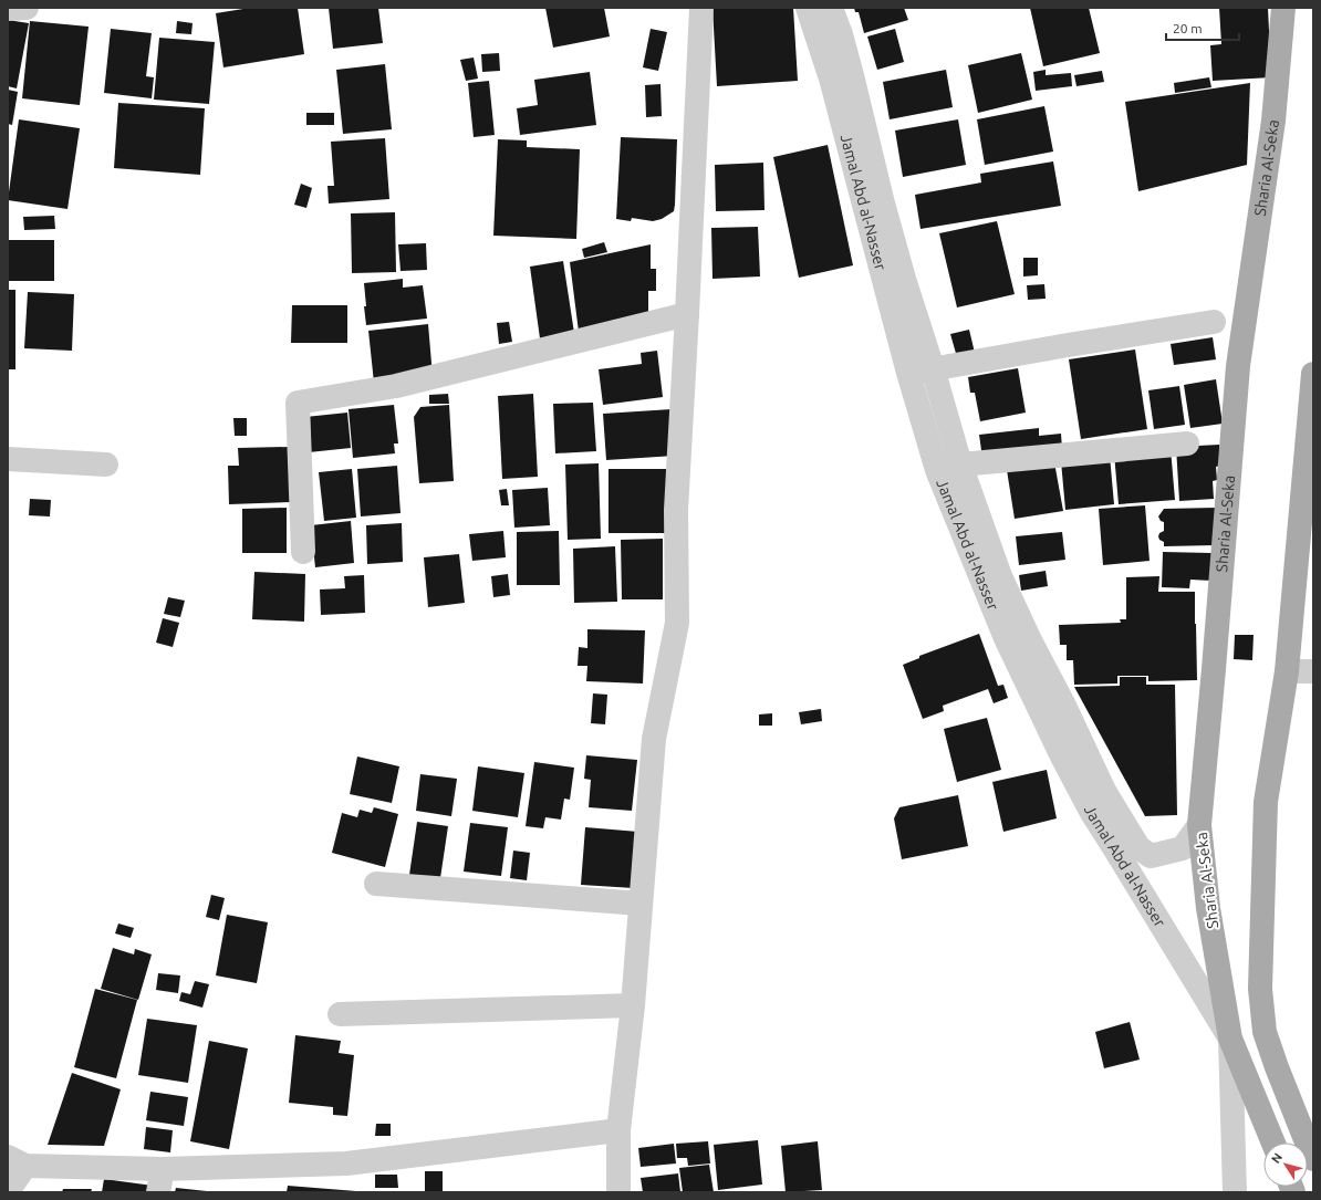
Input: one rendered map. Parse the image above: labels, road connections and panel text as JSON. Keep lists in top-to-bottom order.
{
  "streets": {
    "main road": ["Sharia Al-Seka"],
    "street": ["Jamal Abd al-Nasser"]
  },
  "crossings": [
    ["Sharia Al-Seka", "Jamal Abd al-Nasser"]
  ],
  "scale_bar": "20 m",
  "north": "top left"
}
